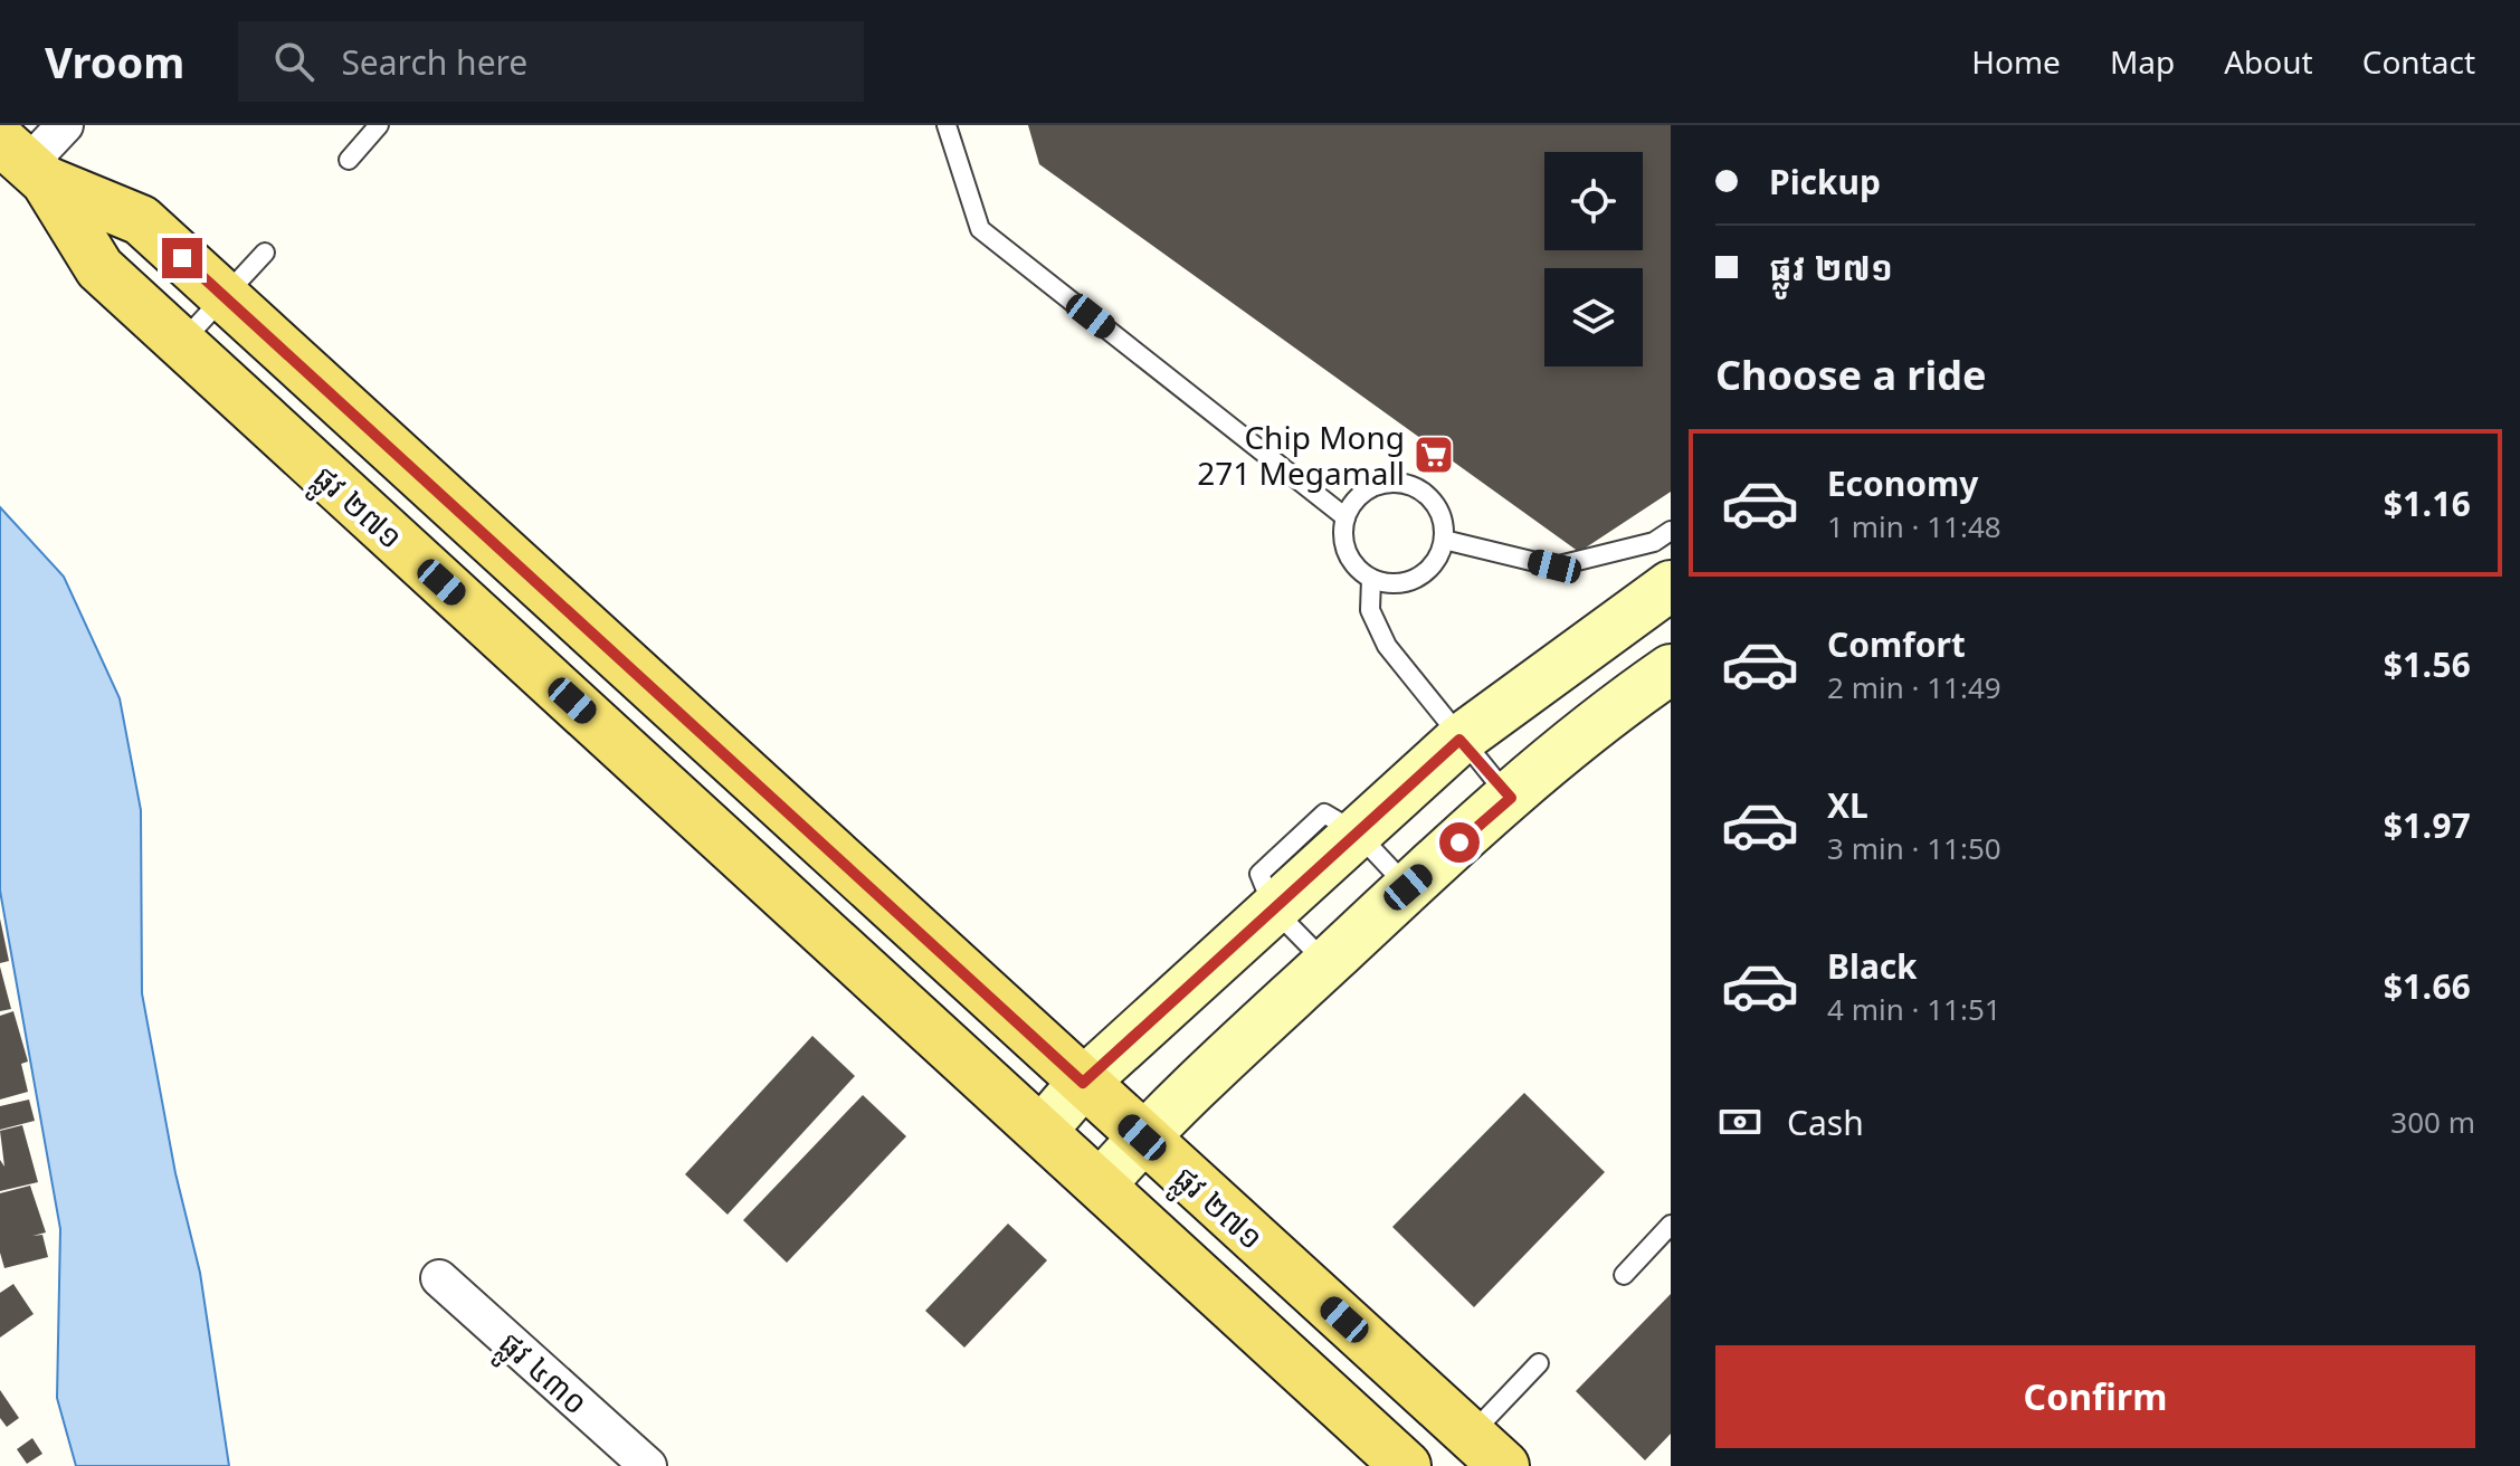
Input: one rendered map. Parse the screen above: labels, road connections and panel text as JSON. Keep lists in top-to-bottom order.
{
  "streets": {
    "main road": ["ផ្លូវ ២៧១"],
    "street": ["ផ្លូវ ៤៣០"]
  },
  "places": {
    "supermarket": ["Chip Mong 271 Megamall"]
  },
  "page": {
    "header": "Vroom",
    "search": "Search here",
    "nav": [
      "Home",
      "Map",
      "About",
      "Contact"
    ],
    "banner": ["Pickup", "ផ្លូវ ២៧១"],
    "heading": "Choose a ride",
    "list": [
      {
        "name": "Economy",
        "note": "1 min · 11:48",
        "value": "$1.16"
      },
      {
        "name": "Comfort",
        "note": "2 min · 11:49",
        "value": "$1.56"
      },
      {
        "name": "XL",
        "note": "3 min · 11:50",
        "value": "$1.97"
      },
      {
        "name": "Black",
        "note": "4 min · 11:51",
        "value": "$1.66"
      }
    ],
    "pay": ["Cash", "300 m"],
    "buttons": "Confirm"
  }
}
